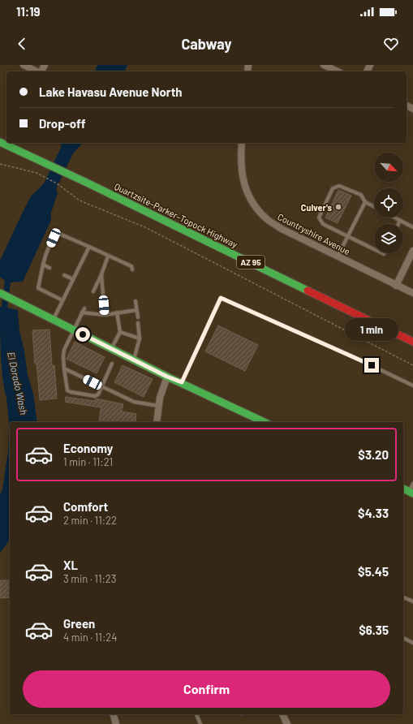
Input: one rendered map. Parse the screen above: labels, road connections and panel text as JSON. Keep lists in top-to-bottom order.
{
  "streets": {
    "main road": ["Quartzsite–Parker–Topock Highway", "AZ 95"],
    "street": ["Countryshire Avenue"]
  },
  "water": ["El Dorado Wash"],
  "places": ["Culver's"],
  "north": "bottom right",
  "page": {
    "status": "11:19",
    "header": "Cabway",
    "banner": ["Lake Havasu Avenue North", "Drop-off"],
    "bubble": "1 min",
    "list": [
      {
        "name": "Economy",
        "note": "1 min · 11:21",
        "value": "$3.20"
      },
      {
        "name": "Comfort",
        "note": "2 min · 11:22",
        "value": "$4.33"
      },
      {
        "name": "XL",
        "note": "3 min · 11:23",
        "value": "$5.45"
      },
      {
        "name": "Green",
        "note": "4 min · 11:24",
        "value": "$6.35"
      }
    ],
    "buttons": "Confirm"
  }
}
